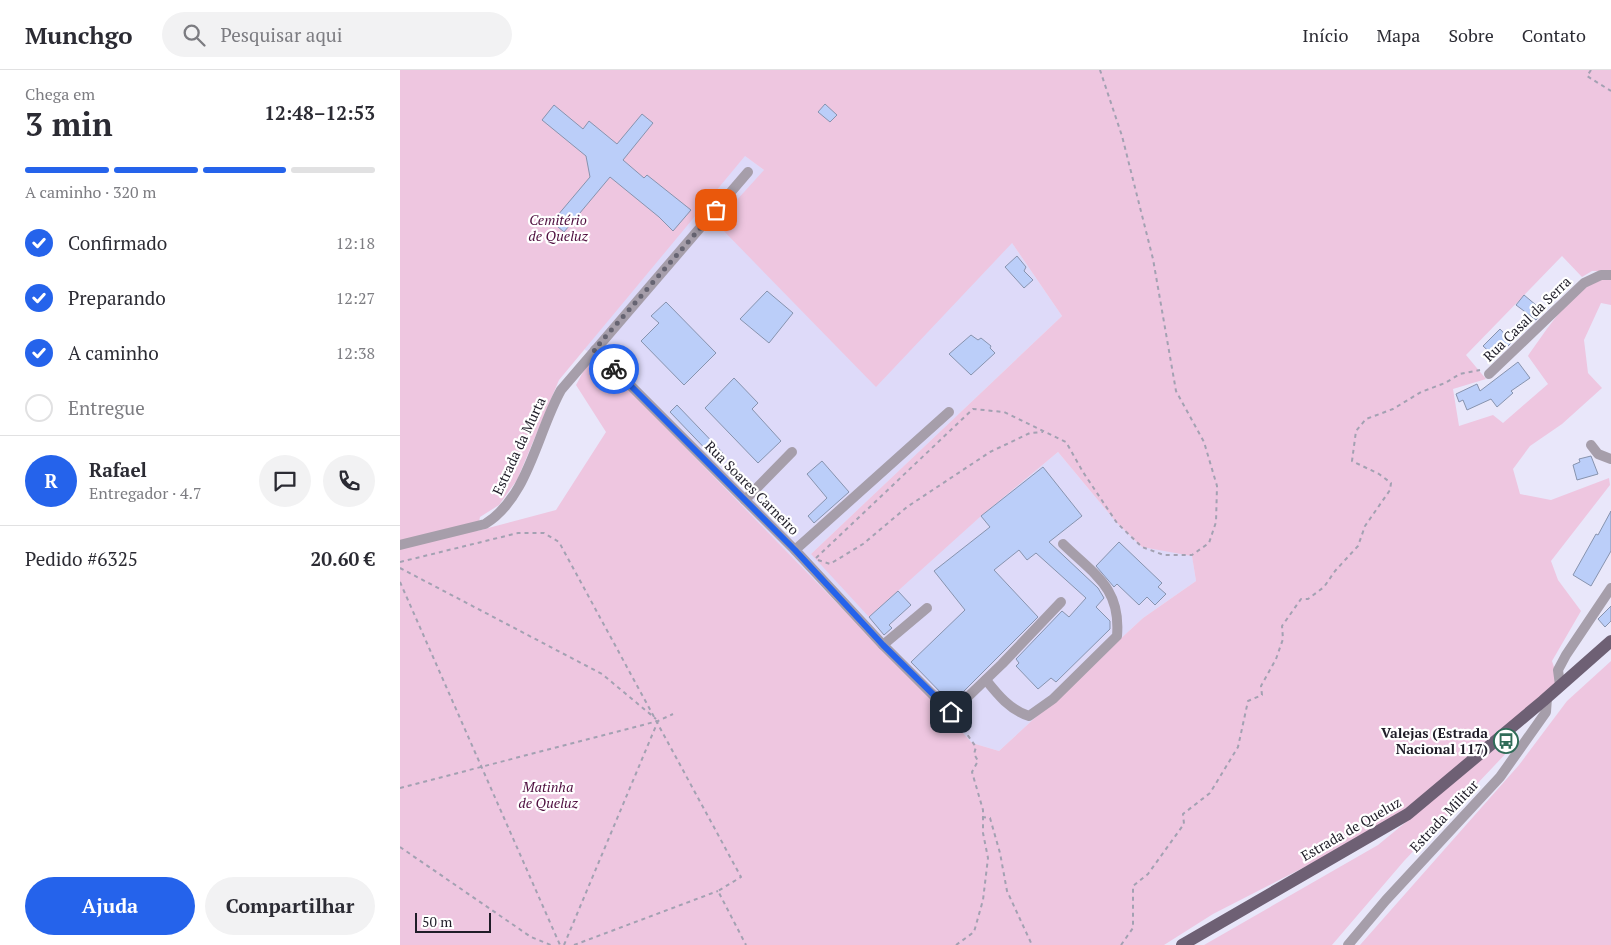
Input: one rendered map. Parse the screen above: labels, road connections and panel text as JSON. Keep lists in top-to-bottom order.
{
  "streets": {
    "main road": ["Estrada de Queluz"],
    "street": [
      "Rua Casal da Serra",
      "Estrada da Murta",
      "Rua Soares Carneiro",
      "Estrada Militar"
    ]
  },
  "crossings": [
    ["Estrada da Murta", "Rua Soares Carneiro"],
    ["Estrada Militar", "Estrada de Queluz"]
  ],
  "parks": ["Cemitério de Queluz", "Matinha de Queluz"],
  "places": {
    "bus stop": ["Valejas (Estrada Nacional 117)"]
  },
  "scale_bar": "50 m",
  "page": {
    "header": "Munchgo",
    "search": "Pesquisar aqui",
    "nav": [
      "Início",
      "Mapa",
      "Sobre",
      "Contato"
    ],
    "heading": ["3 min", "Chega em", "12:48–12:53"],
    "panel": [
      "Rafael",
      "Entregador · 4.7",
      "Pedido #6325",
      "20.60 €"
    ],
    "bar": "A caminho · 320 m",
    "list": [
      ["Confirmado", "12:18"],
      ["Preparando", "12:27"],
      ["A caminho", "12:38"],
      "Entregue"
    ],
    "round": "R",
    "buttons": ["Ajuda", "Compartilhar"],
    "scale": "50 m"
  }
}
